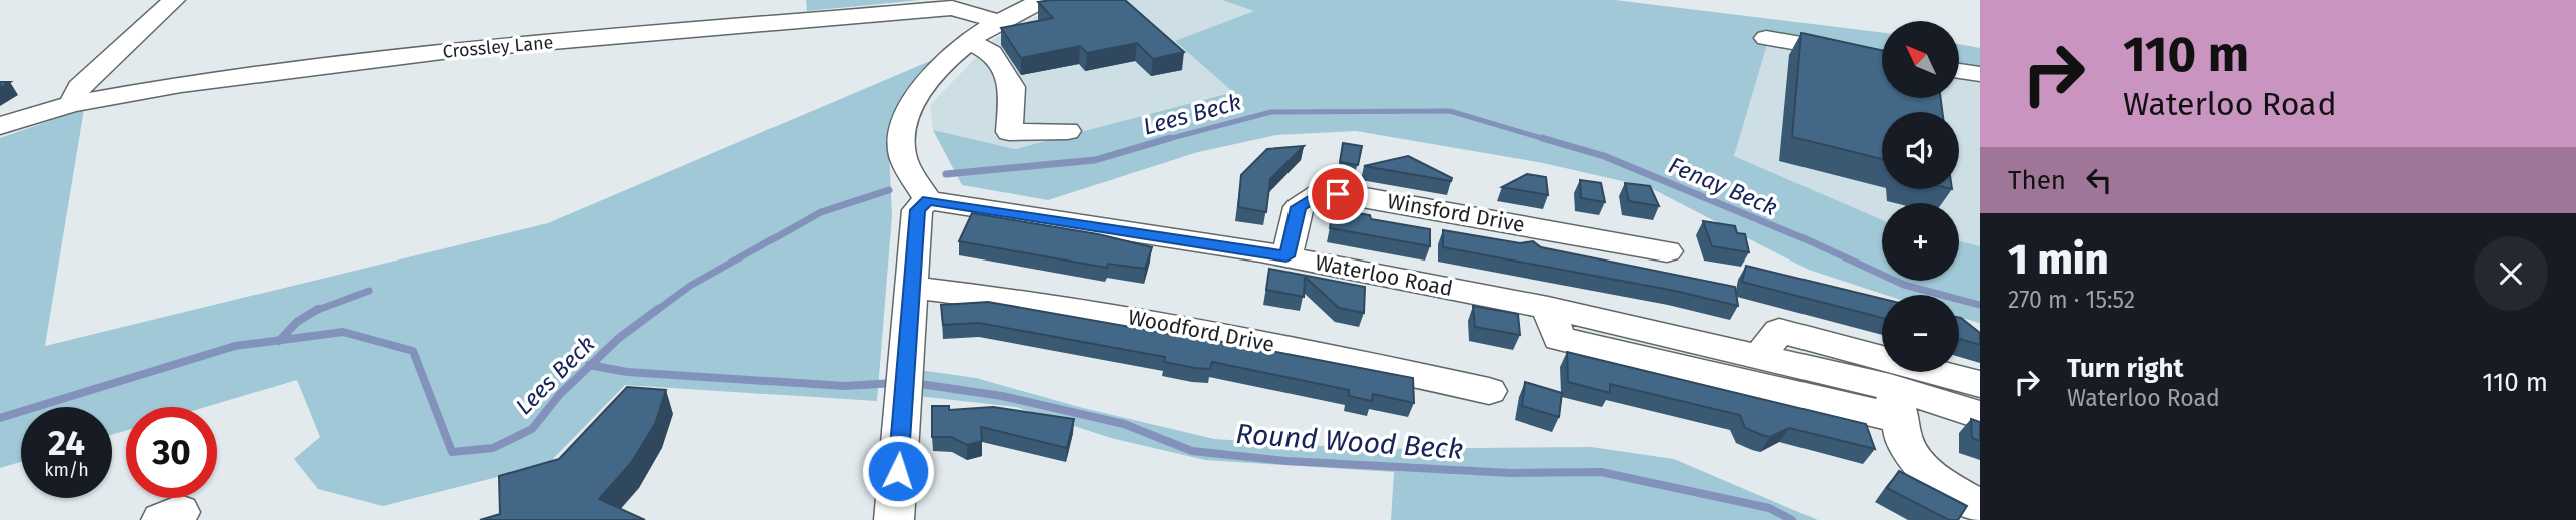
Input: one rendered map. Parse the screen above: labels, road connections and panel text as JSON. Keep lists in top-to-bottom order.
{
  "streets": {
    "street": [
      "Crossley Lane",
      "Winsford Drive",
      "Waterloo Road",
      "Woodford Drive"
    ]
  },
  "crossings": [
    ["Winsford Drive", "Waterloo Road"]
  ],
  "water": ["Lees Beck", "Fenay Beck", "Round Wood Beck"],
  "north": "top left",
  "page": {
    "turn": ["110 m", "Waterloo Road"],
    "map_buttons": ["+", "−"],
    "then": "Then",
    "heading": ["1 min", "270 m · 15:52"],
    "list": [
      {
        "name": "Turn right",
        "note": "Waterloo Road",
        "value": "110 m"
      }
    ],
    "speed": "24 km/h",
    "limit": "30"
  }
}
